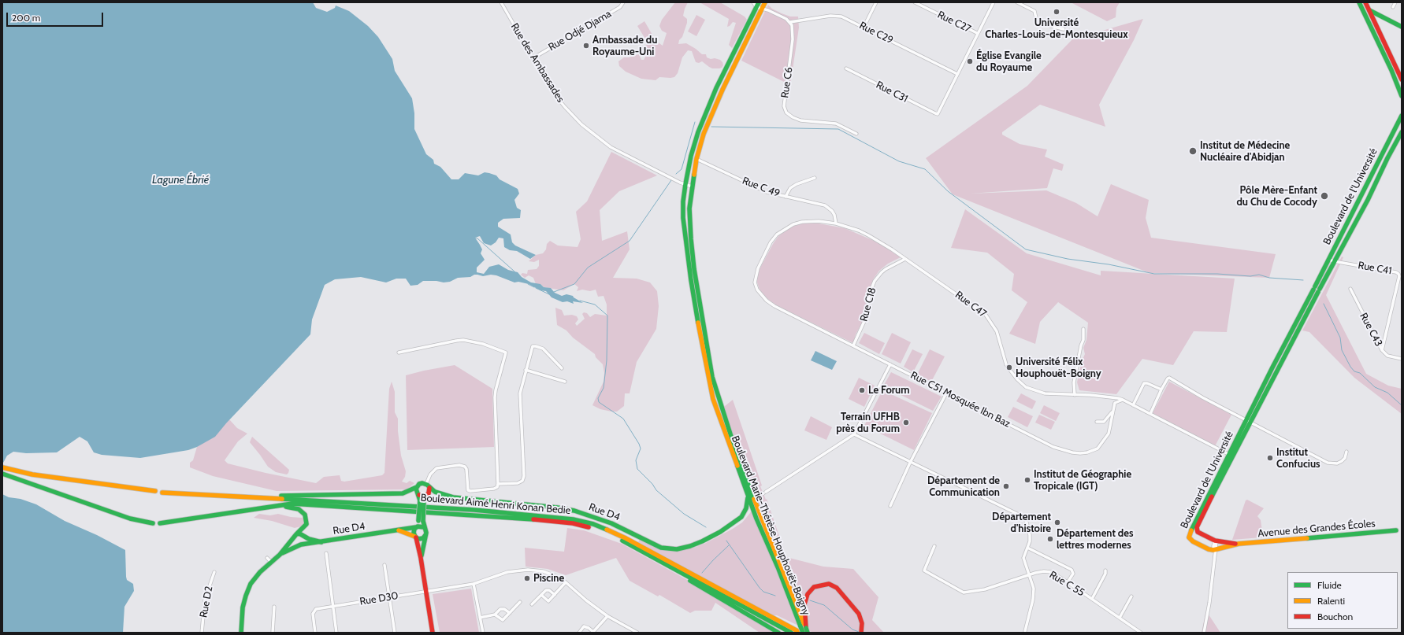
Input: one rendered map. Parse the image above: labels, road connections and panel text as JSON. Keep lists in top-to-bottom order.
{
  "streets": {
    "main road": [
      "Boulevard de l'Université",
      "Boulevard Aimé Henri Konan Bedie",
      "Rue D4",
      "Boulevard Marie-Thérèse Houphouët-Boigny",
      "Avenue des Grandes Écoles"
    ],
    "street": [
      "Rue C27",
      "Rue Odjé Djama",
      "Rue C29",
      "Rue des Ambassades",
      "Rue C6",
      "Rue C31",
      "Rue C 49",
      "Rue C41",
      "Rue C18",
      "Rue C47",
      "Rue C43",
      "Rue C51 Mosquée Ibn Baz",
      "Rue C 55",
      "Rue D30",
      "Rue D2"
    ]
  },
  "crossings": [
    ["Rue Odjé Djama", "Rue des Ambassades"],
    ["Rue C29", "Rue C6"],
    ["Rue C29", "Rue C31"],
    ["Rue des Ambassades", "Boulevard Marie-Thérèse Houphouët-Boigny"],
    ["Rue C 49", "Rue C47"],
    ["Rue C 49", "Boulevard Marie-Thérèse Houphouët-Boigny"],
    ["Boulevard de l'Université", "Rue C41"],
    ["Boulevard de l'Université", "Rue C47"],
    ["Boulevard de l'Université", "Avenue des Grandes Écoles"],
    ["Rue C41", "Rue C43"],
    ["Rue C18", "Rue C47"],
    ["Rue C18", "Rue C51 Mosquée Ibn Baz"],
    ["Rue C47", "Rue C51 Mosquée Ibn Baz"],
    ["Boulevard Aimé Henri Konan Bedie", "Boulevard Marie-Thérèse Houphouët-Boigny"],
    ["Rue D4", "Boulevard Marie-Thérèse Houphouët-Boigny"]
  ],
  "water": ["Lagune Ébrié"],
  "places": [
    "Université Charles-Louis-de-Montesquieux",
    "Ambassade du Royaume-Uni",
    "Église Evangile du Royaume",
    "Institut de Médecine Nucléaire d'Abidjan",
    "Pôle Mère-Enfant du Chu de Cocody",
    "Université Félix Houphouët-Boigny",
    "Le Forum",
    "Terrain UFHB près du Forum",
    "Institut Confucius",
    "Institut de Géographie Tropicale (IGT)",
    "Département de Communication",
    "Département d'histoire",
    "Département des lettres modernes",
    "Piscine"
  ],
  "legend": ["Fluide", "Ralenti", "Bouchon"],
  "scale_bar": "200 m"
}
